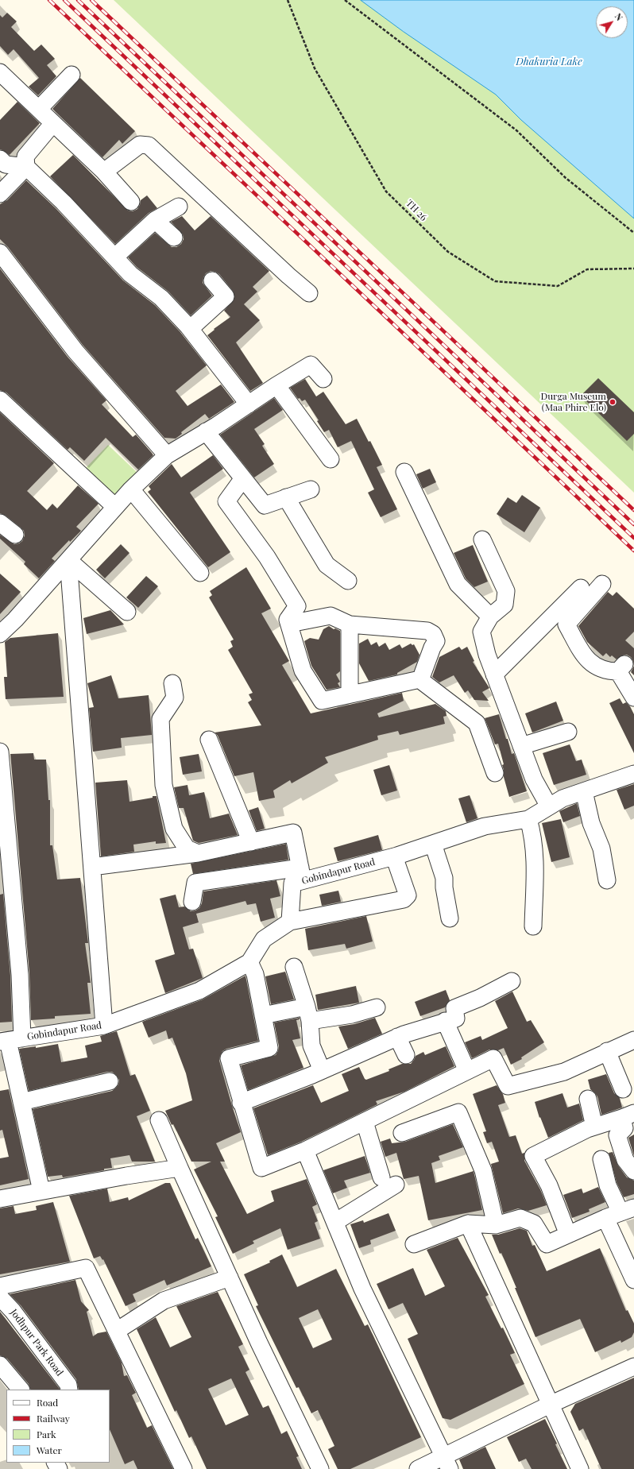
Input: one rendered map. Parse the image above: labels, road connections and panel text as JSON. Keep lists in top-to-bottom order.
{
  "streets": {
    "street": ["Gobindapur Road", "Jodhpur Park Road"],
    "path": ["TH 26"]
  },
  "water": ["Dhakuria Lake"],
  "places": ["Durga Museum (Maa Phire Elo)"],
  "legend": [
    "Road",
    "Railway",
    "Park",
    "Water"
  ],
  "north": "top right"
}
